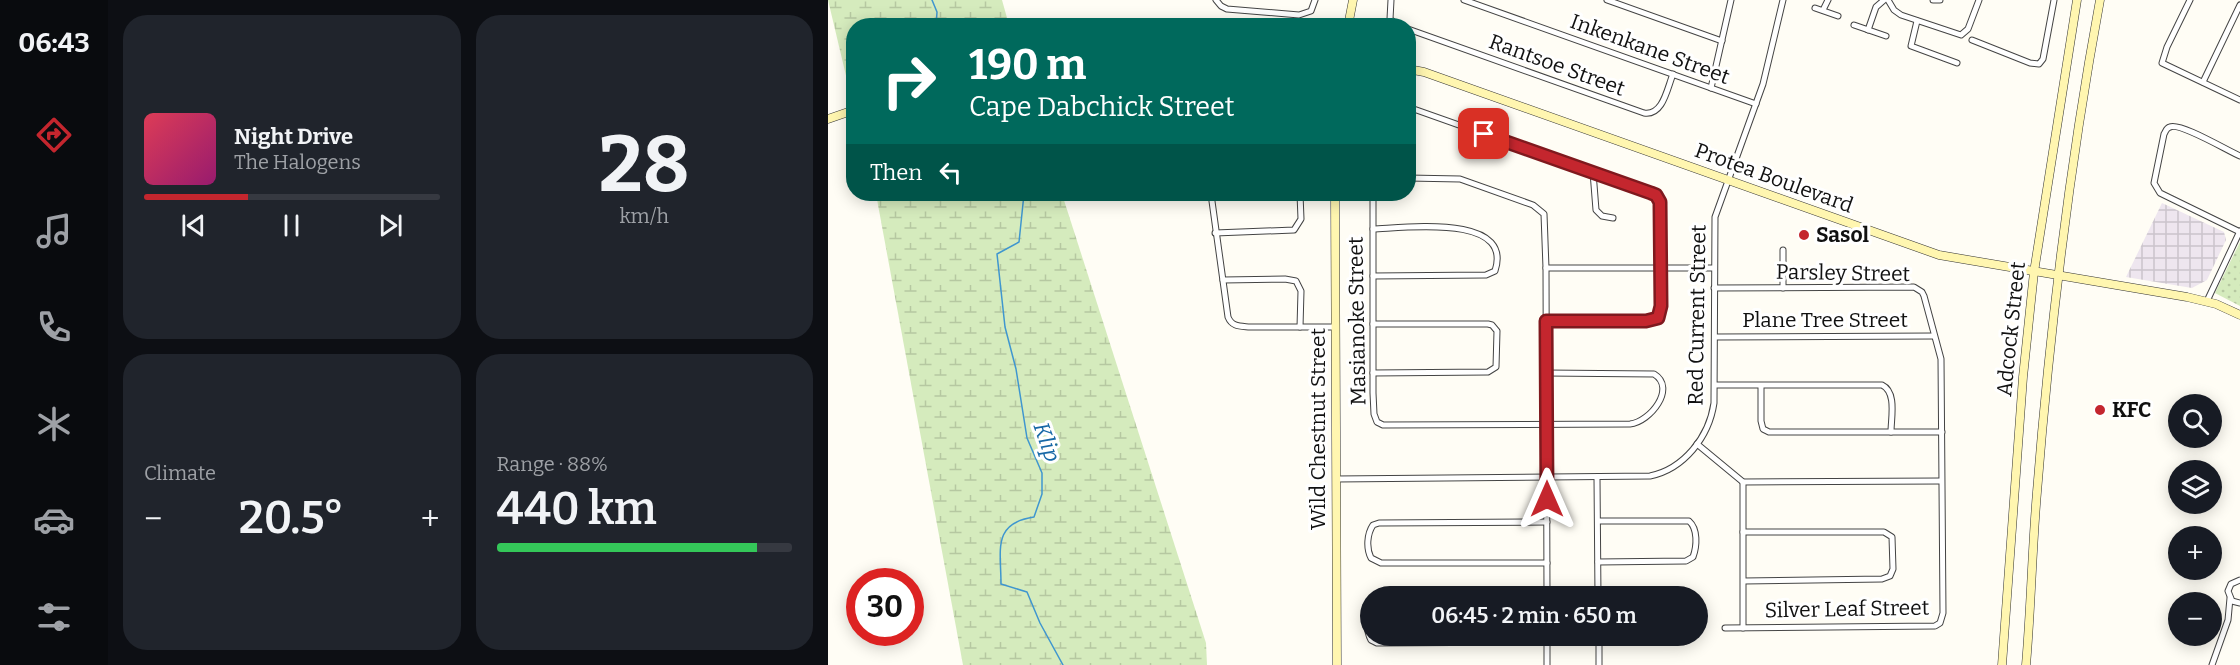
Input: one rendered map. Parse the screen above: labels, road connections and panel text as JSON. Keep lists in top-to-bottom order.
{
  "streets": {
    "street": [
      "Inkenkane Street",
      "Rantsoe Street",
      "Protea Boulevard",
      "Parsley Street",
      "Red Current Street",
      "Plane Tree Street",
      "Masianoke Street",
      "Adcock Street",
      "Wild Chestnut Street",
      "Silver Leaf Street"
    ]
  },
  "crossings": [
    ["Inkenkane Street", "Rantsoe Street"],
    ["Inkenkane Street", "Red Current Street"],
    ["Protea Boulevard", "Red Current Street"],
    ["Protea Boulevard", "Adcock Street"],
    ["Parsley Street", "Red Current Street"],
    ["Parsley Street", "Plane Tree Street"],
    ["Parsley Street", "Silver Leaf Street"],
    ["Red Current Street", "Plane Tree Street"],
    ["Red Current Street", "Wild Chestnut Street"]
  ],
  "water": ["Klip"],
  "places": ["Sasol", "KFC"],
  "page": {
    "tabs": "06:43",
    "tile": [
      ["28", "km/h"],
      "Climate",
      ["Range · 88%", "440 km"]
    ],
    "turn": ["190 m", "Cape Dabchick Street"],
    "song": ["Night Drive", "The Halogens"],
    "then": "Then",
    "map_buttons": ["+", "−"],
    "heat": ["−", "20.5°", "+"],
    "limit": "30",
    "trip": "06:45 · 2 min · 650 m"
  }
}
